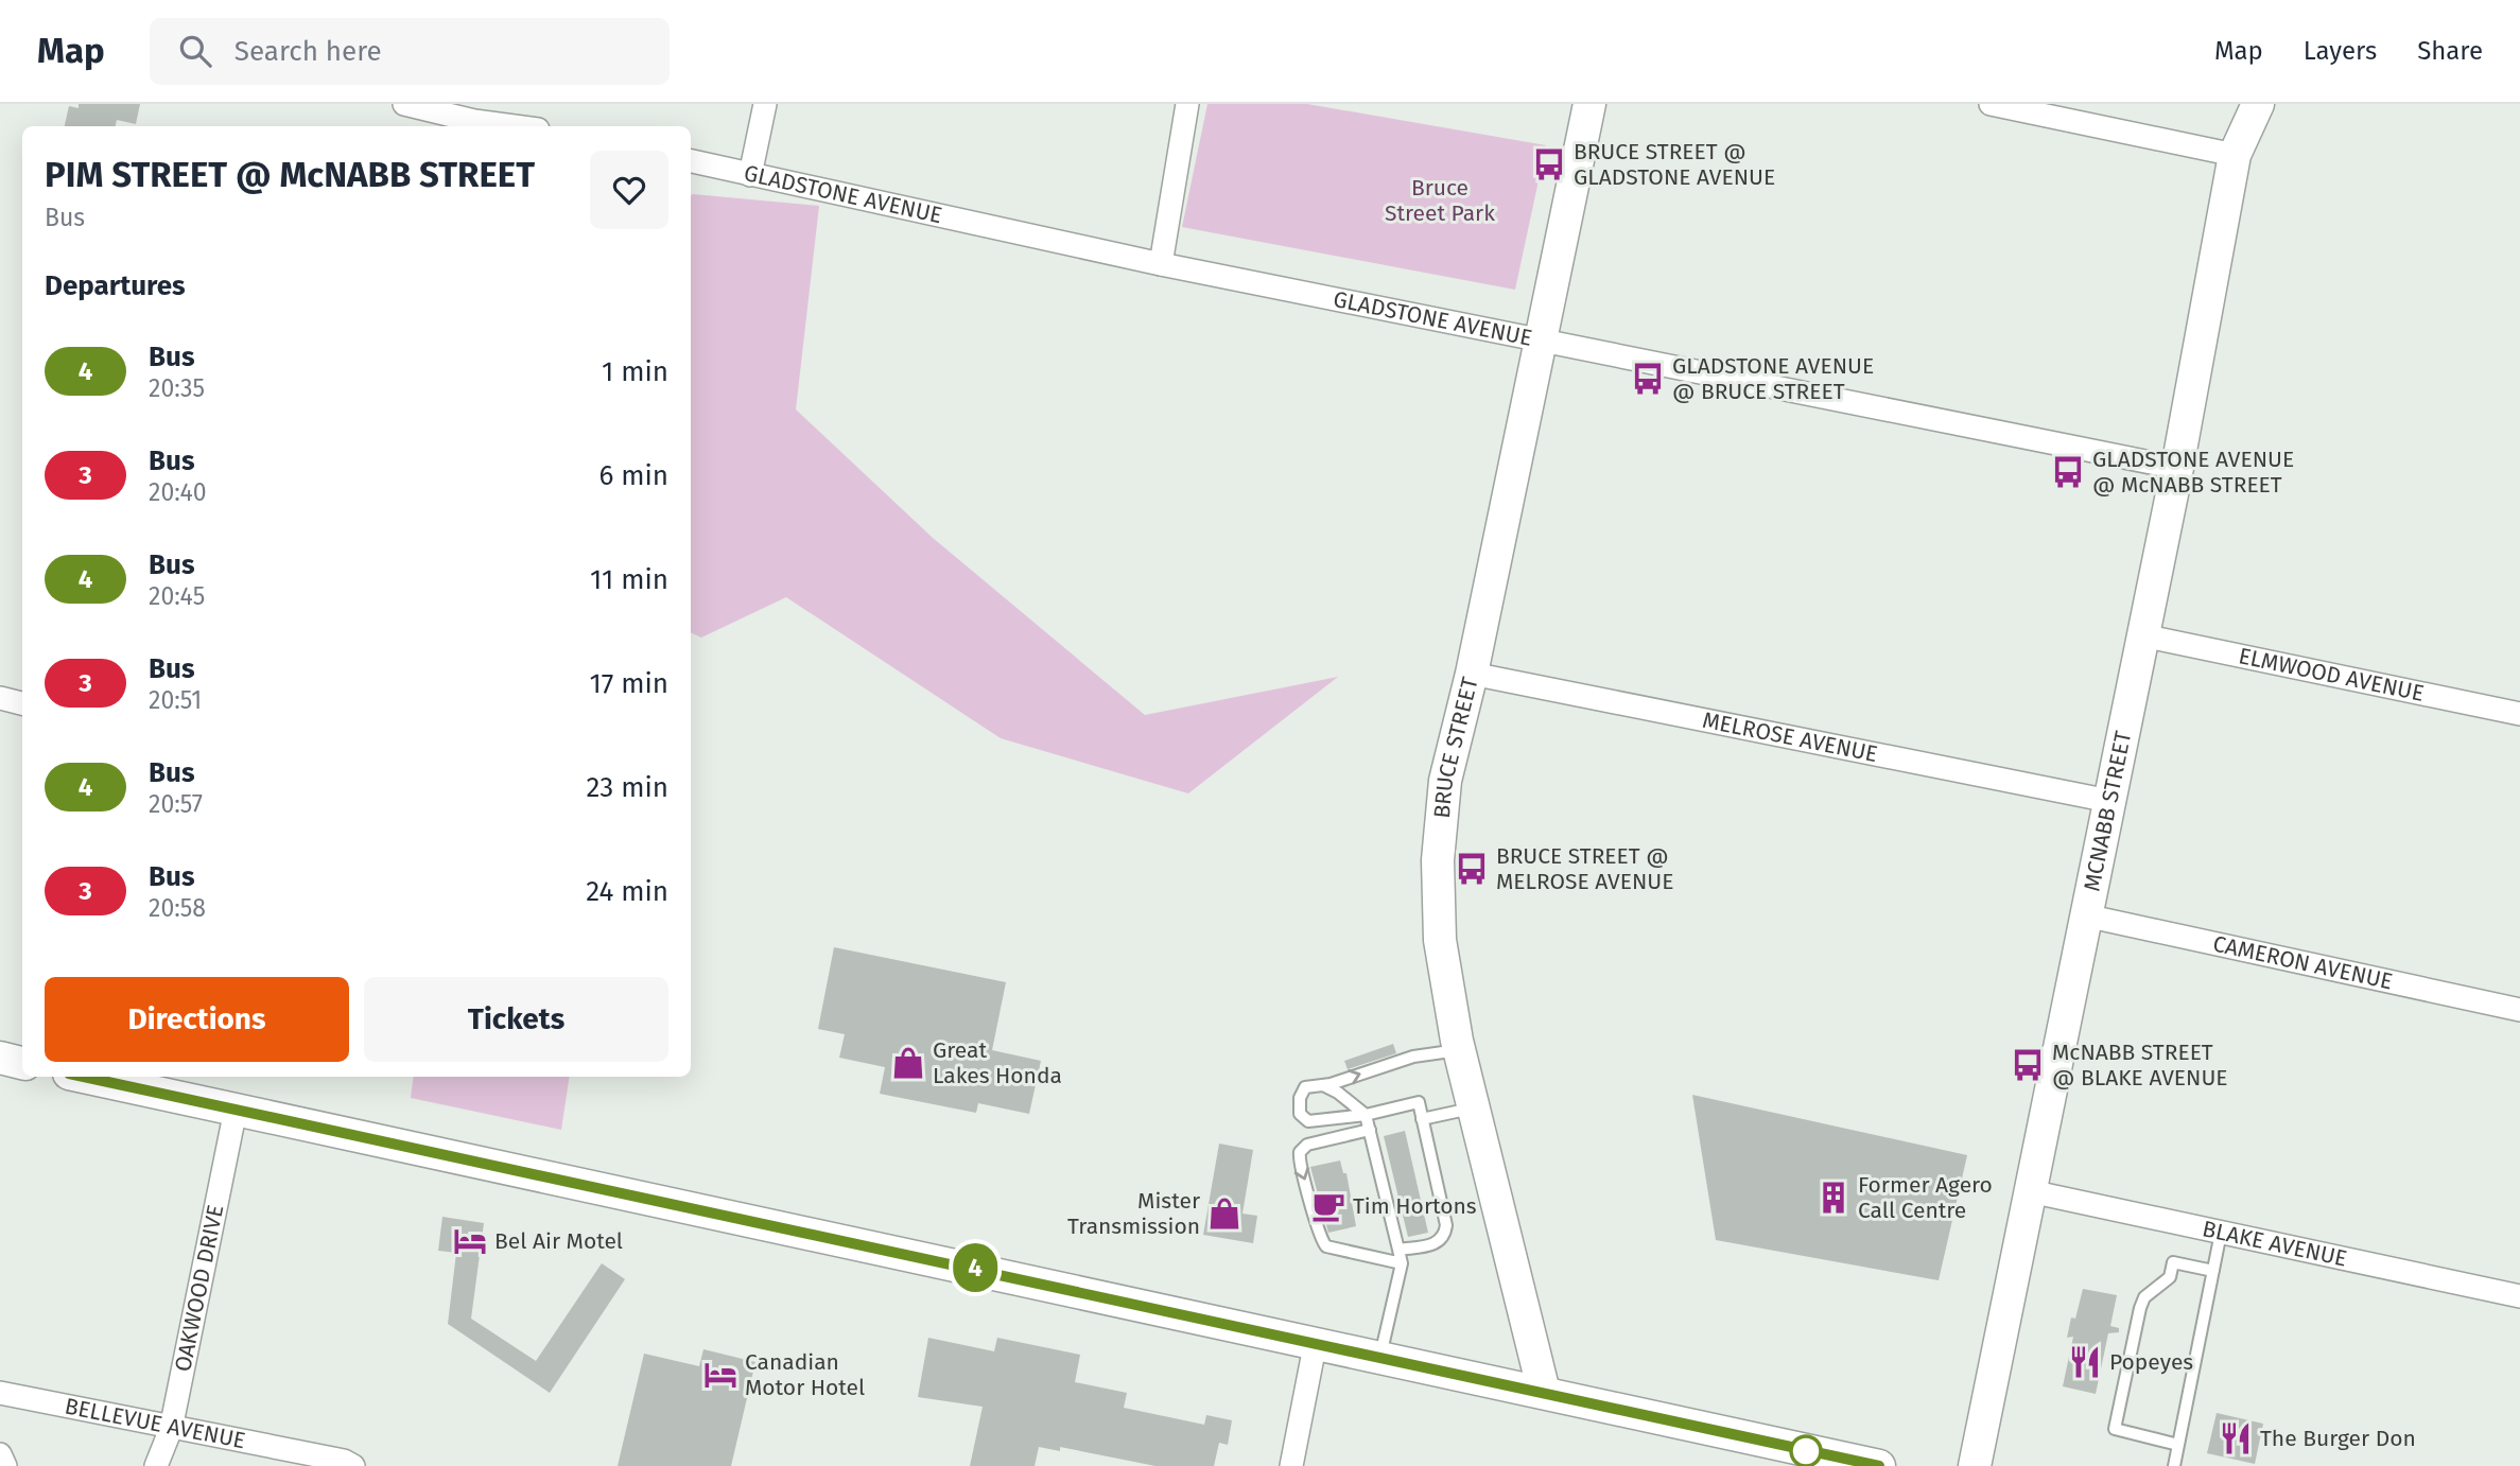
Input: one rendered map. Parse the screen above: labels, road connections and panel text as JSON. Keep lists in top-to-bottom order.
{
  "streets": {
    "main road": ["BRUCE STREET", "MCNABB STREET"],
    "street": [
      "GLADSTONE AVENUE",
      "ELMWOOD AVENUE",
      "MELROSE AVENUE",
      "CAMERON AVENUE",
      "BLAKE AVENUE",
      "OAKWOOD DRIVE",
      "BELLEVUE AVENUE"
    ]
  },
  "crossings": [
    ["GLADSTONE AVENUE", "BRUCE STREET"],
    ["GLADSTONE AVENUE", "MCNABB STREET"],
    ["ELMWOOD AVENUE", "MCNABB STREET"],
    ["MELROSE AVENUE", "BRUCE STREET"],
    ["MELROSE AVENUE", "MCNABB STREET"],
    ["MCNABB STREET", "CAMERON AVENUE"],
    ["MCNABB STREET", "BLAKE AVENUE"],
    ["OAKWOOD DRIVE", "BELLEVUE AVENUE"]
  ],
  "parks": ["Bruce Street Park"],
  "places": {
    "bus stop": [
      "BRUCE STREET @ GLADSTONE AVENUE",
      "GLADSTONE AVENUE @ BRUCE STREET",
      "GLADSTONE AVENUE @ McNABB STREET",
      "BRUCE STREET @ MELROSE AVENUE",
      "McNABB STREET @ BLAKE AVENUE"
    ],
    "shop": ["Great Lakes Honda", "Mister Transmission"],
    "building": ["Former Agero Call Centre"],
    "cafe": ["Tim Hortons"],
    "hotel": ["Bel Air Motel", "Canadian Motor Hotel"],
    "restaurant": ["Popeyes", "The Burger Don"]
  },
  "lines": ["bus line 4"],
  "page": {
    "header": "Map",
    "search": "Search here",
    "nav": ["Map", "Layers", "Share"],
    "on_map": "4",
    "heading": [
      ["PIM STREET @ McNABB STREET", "Bus"],
      "Departures"
    ],
    "list": [
      {
        "mark": "4",
        "name": "Bus",
        "note": "20:35",
        "value": "1 min"
      },
      {
        "mark": "3",
        "name": "Bus",
        "note": "20:40",
        "value": "6 min"
      },
      {
        "mark": "4",
        "name": "Bus",
        "note": "20:45",
        "value": "11 min"
      },
      {
        "mark": "3",
        "name": "Bus",
        "note": "20:51",
        "value": "17 min"
      },
      {
        "mark": "4",
        "name": "Bus",
        "note": "20:57",
        "value": "23 min"
      },
      {
        "mark": "3",
        "name": "Bus",
        "note": "20:58",
        "value": "24 min"
      }
    ],
    "buttons": ["Directions", "Tickets"]
  }
}
